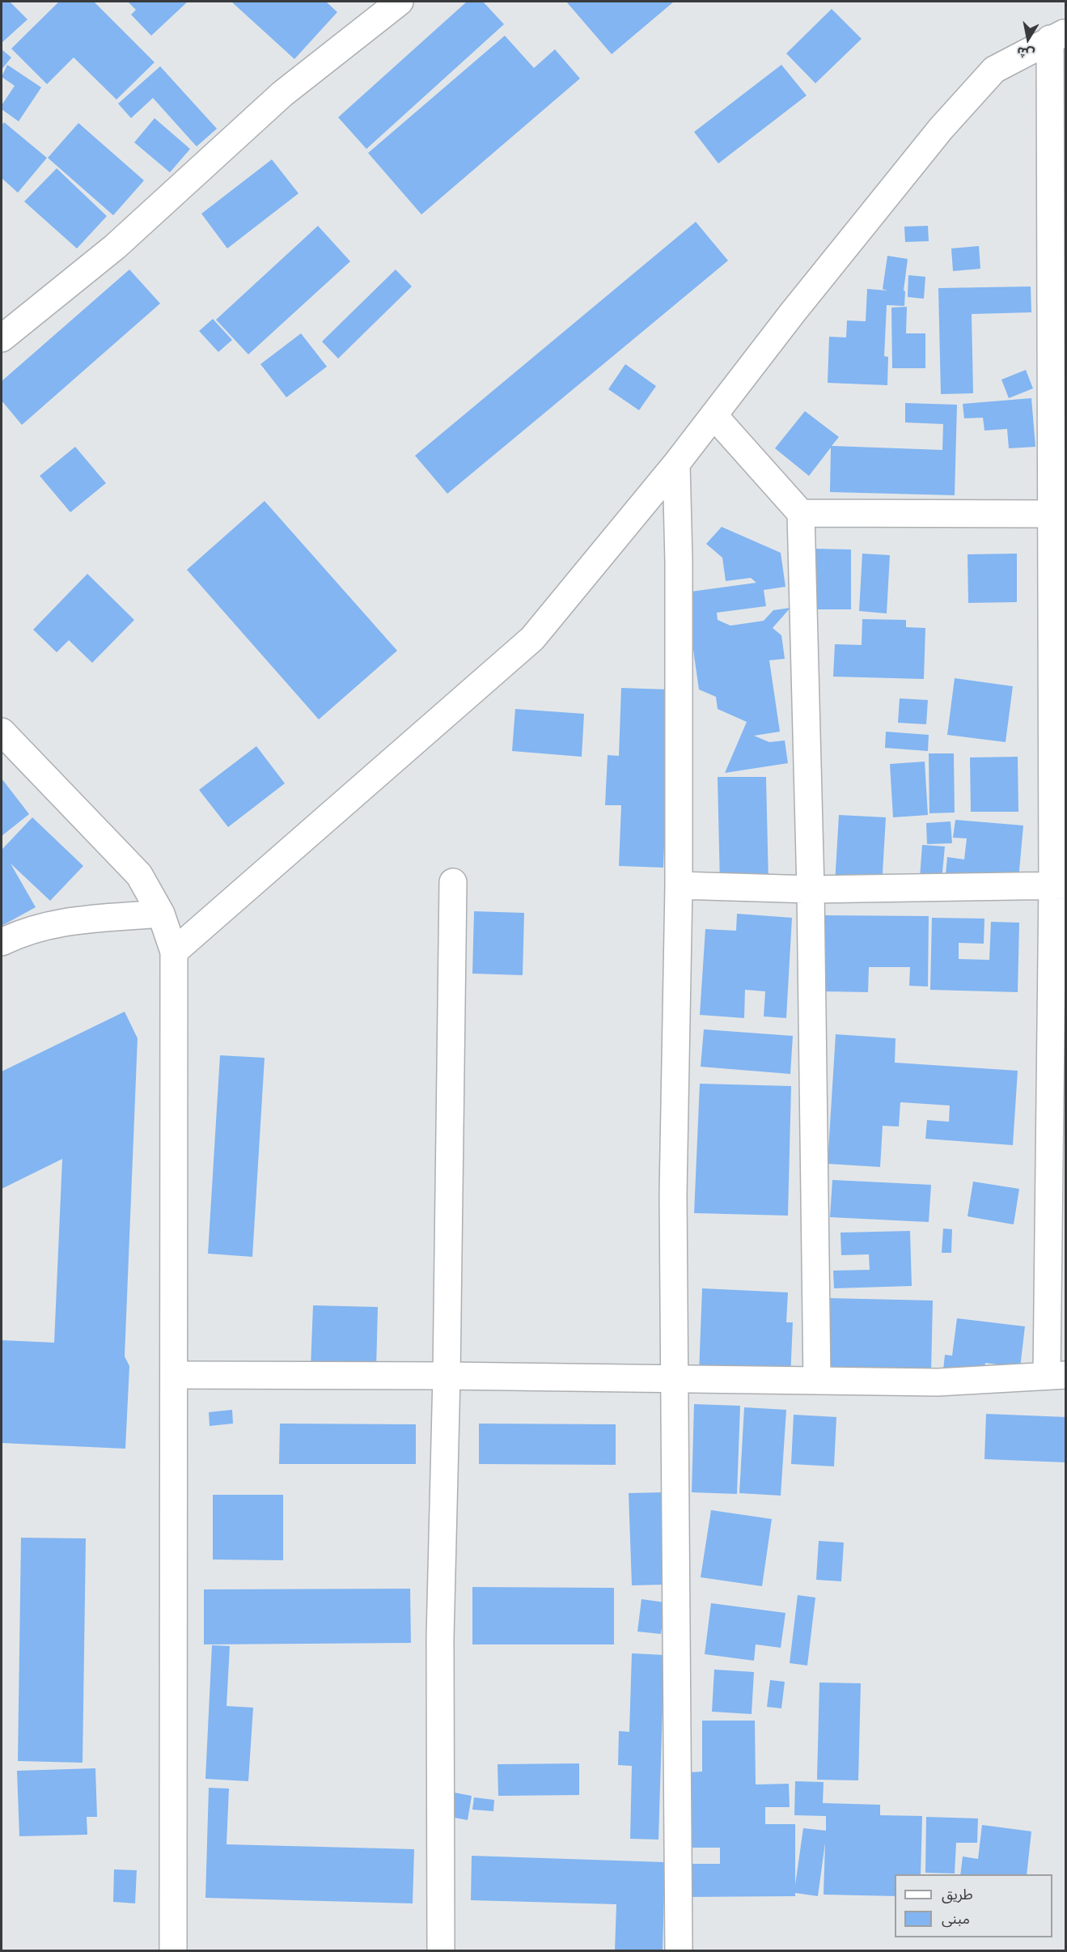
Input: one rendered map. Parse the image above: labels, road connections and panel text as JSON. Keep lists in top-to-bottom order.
{
  "legend": ["طريق", "مبنى"],
  "north": "bottom"
}
